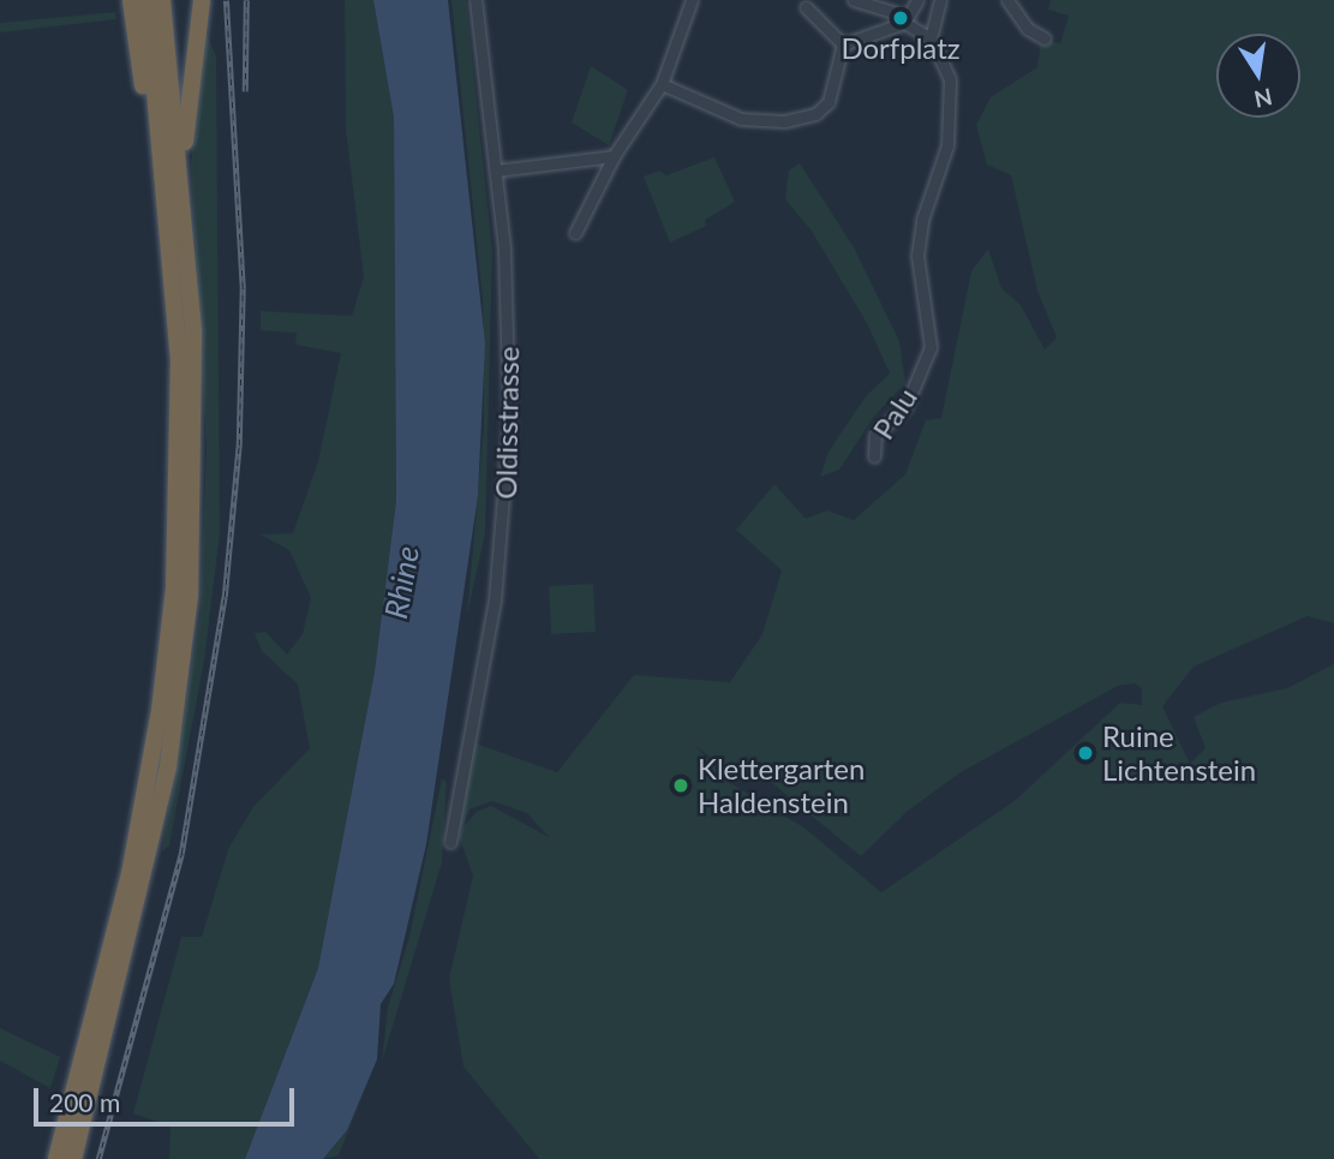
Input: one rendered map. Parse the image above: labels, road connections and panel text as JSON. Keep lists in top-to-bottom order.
{
  "streets": {
    "street": ["Palu", "Oldisstrasse"]
  },
  "water": ["Rhine"],
  "places": ["Dorfplatz", "Ruine Lichtenstein", "Klettergarten Haldenstein"],
  "scale_bar": "200 m",
  "north": "bottom"
}
